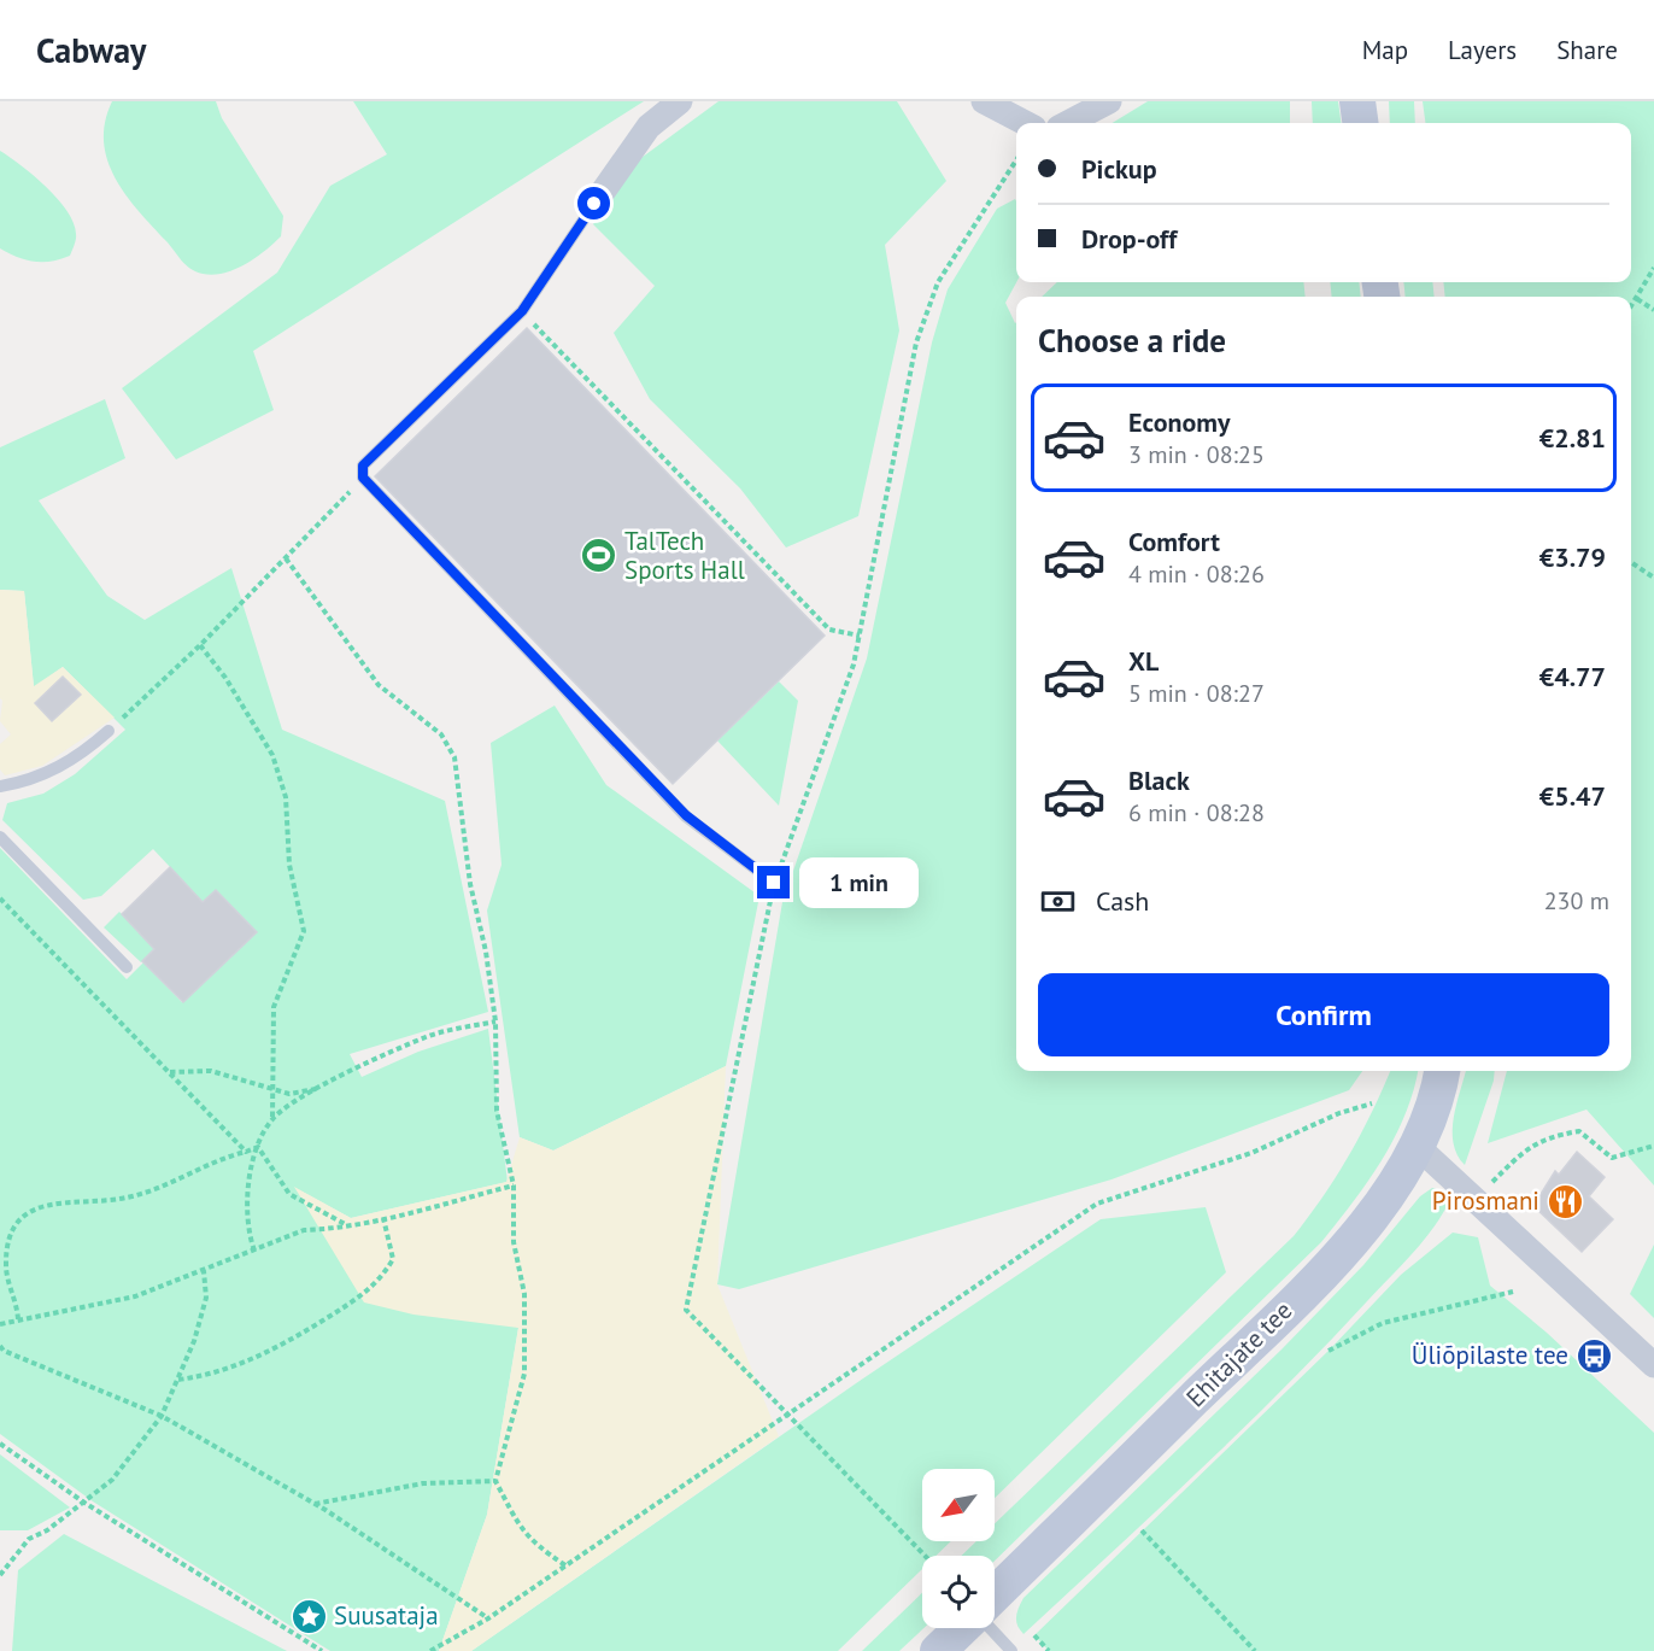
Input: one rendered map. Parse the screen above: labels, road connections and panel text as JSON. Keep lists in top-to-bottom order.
{
  "streets": {
    "main road": ["Ehitajate tee"]
  },
  "places": {
    "sports": ["TalTech Sports Hall"],
    "restaurant": ["Pirosmani"],
    "bus stop": ["Üliõpilaste tee"],
    "place": ["Suusataja"]
  },
  "north": "bottom left",
  "page": {
    "header": "Cabway",
    "nav": ["Map", "Layers", "Share"],
    "banner": ["Pickup", "Drop-off"],
    "heading": "Choose a ride",
    "list": [
      {
        "name": "Economy",
        "note": "3 min · 08:25",
        "value": "€2.81"
      },
      {
        "name": "Comfort",
        "note": "4 min · 08:26",
        "value": "€3.79"
      },
      {
        "name": "XL",
        "note": "5 min · 08:27",
        "value": "€4.77"
      },
      {
        "name": "Black",
        "note": "6 min · 08:28",
        "value": "€5.47"
      }
    ],
    "bubble": "1 min",
    "pay": ["Cash", "230 m"],
    "buttons": "Confirm"
  }
}
